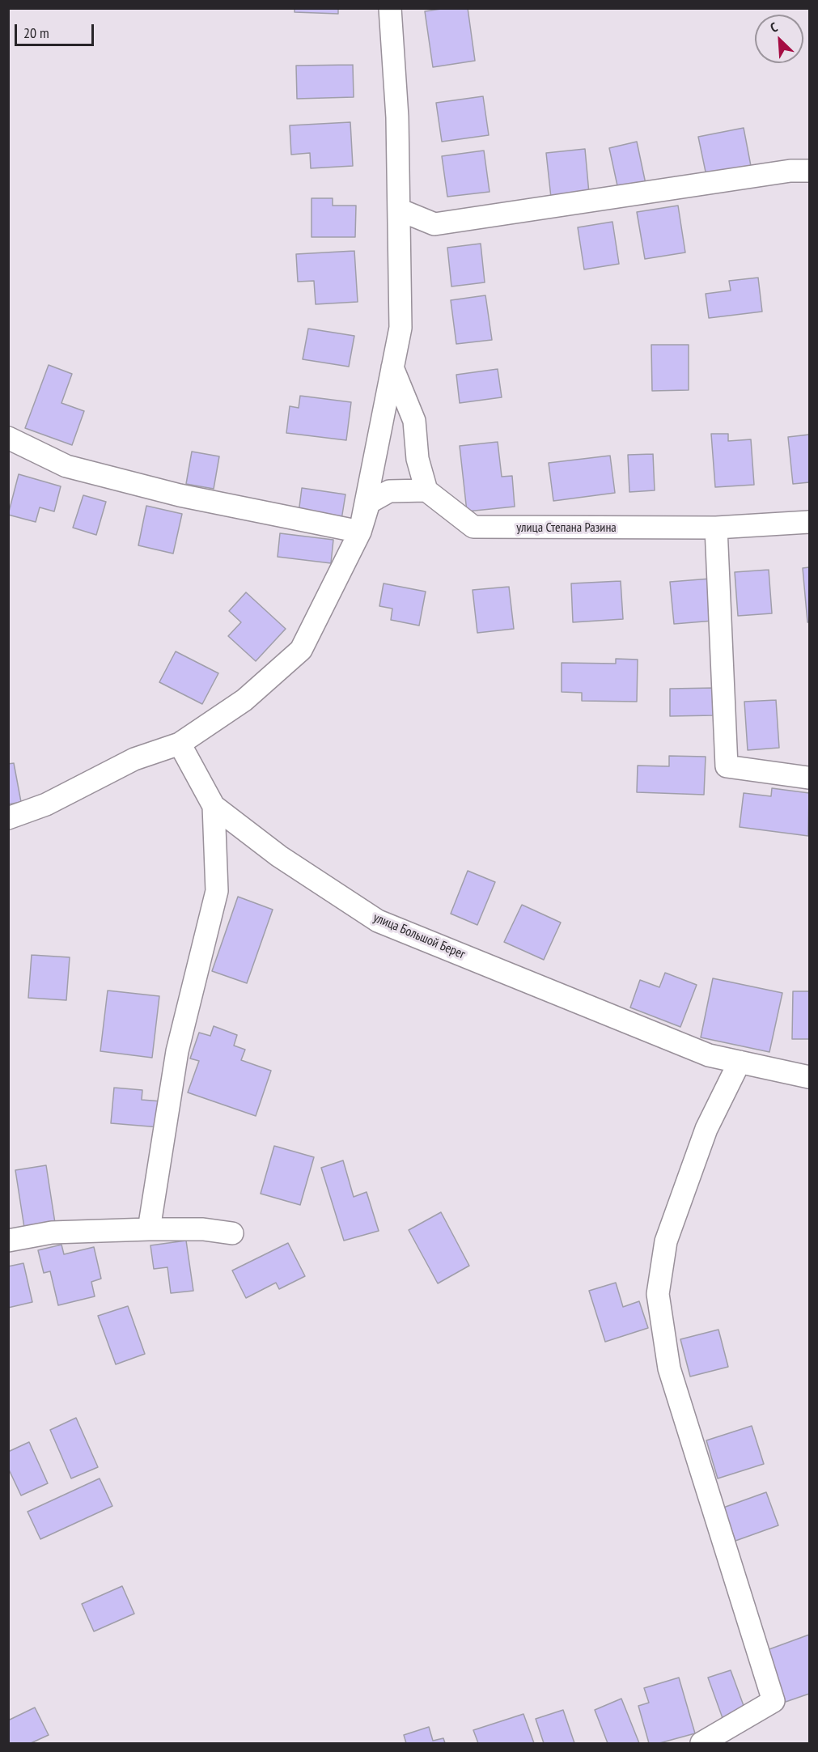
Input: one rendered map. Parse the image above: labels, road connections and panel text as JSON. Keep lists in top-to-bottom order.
{
  "streets": {
    "street": ["улица Степана Разина", "улица Большой Берег"]
  },
  "scale_bar": "20 m",
  "north": "top left"
}
